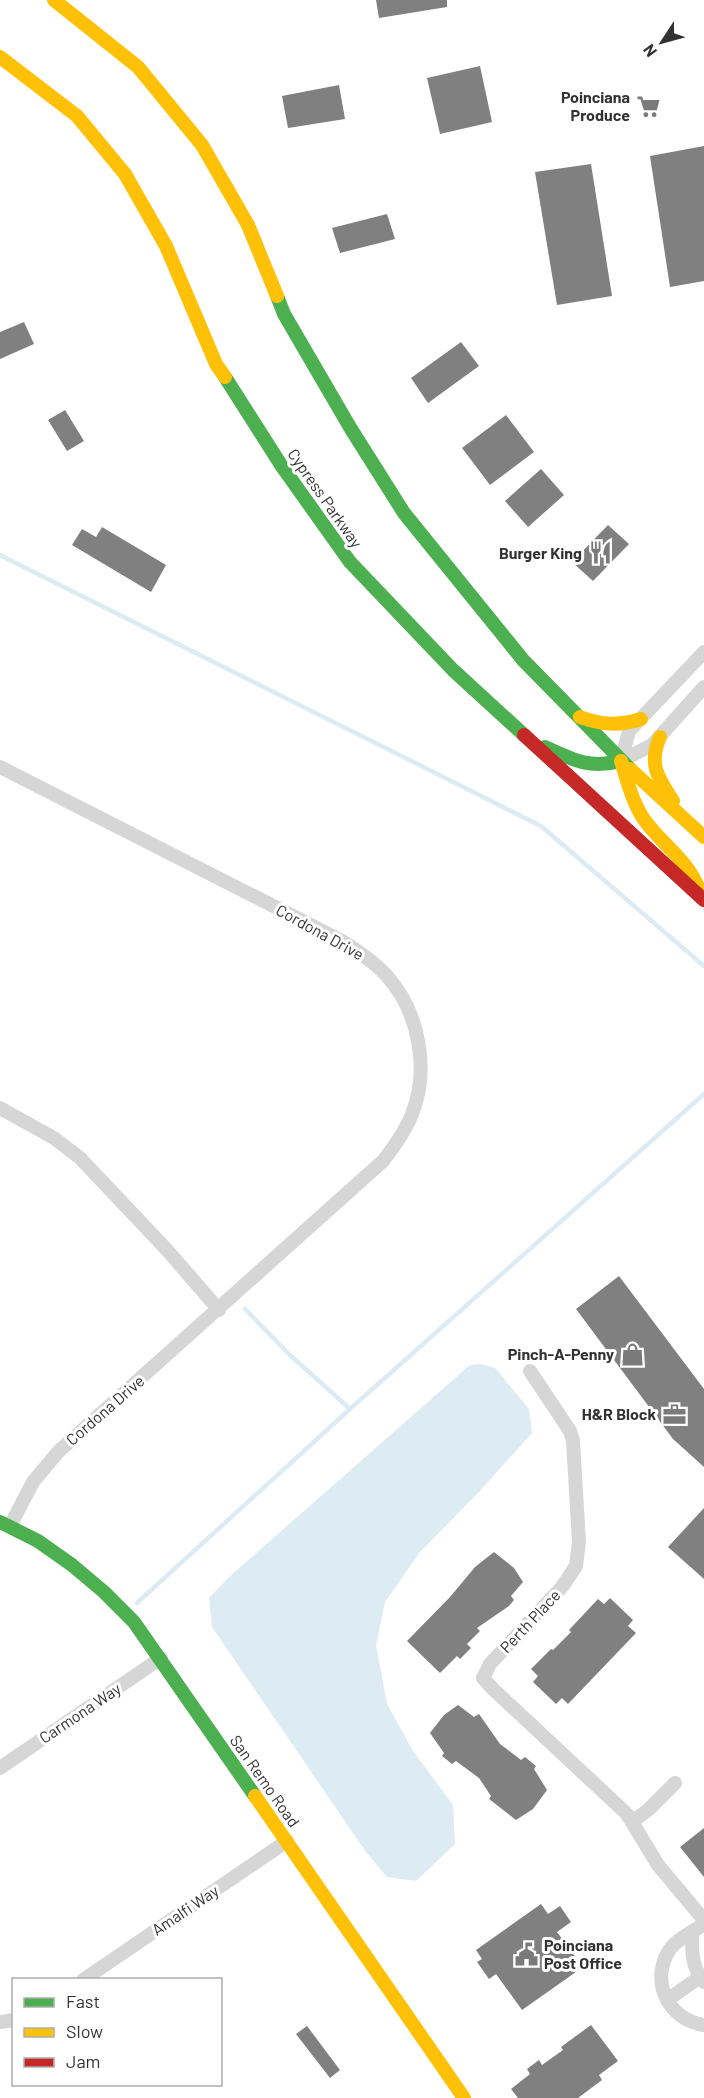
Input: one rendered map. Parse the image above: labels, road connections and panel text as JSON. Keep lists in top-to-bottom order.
{
  "streets": {
    "main road": ["Cypress Parkway", "San Remo Road"],
    "street": [
      "Cordona Drive",
      "Perth Place",
      "Carmona Way",
      "Amalfi Way"
    ]
  },
  "crossings": [
    ["Cordona Drive", "San Remo Road"],
    ["Carmona Way", "San Remo Road"],
    ["San Remo Road", "Amalfi Way"]
  ],
  "places": {
    "supermarket": ["Poinciana Produce"],
    "restaurant": ["Burger King"],
    "shop": ["Pinch-A-Penny"],
    "office": ["H&R Block"],
    "public building": ["Poinciana Post Office"]
  },
  "legend": ["Fast", "Slow", "Jam"],
  "north": "bottom left"
}
